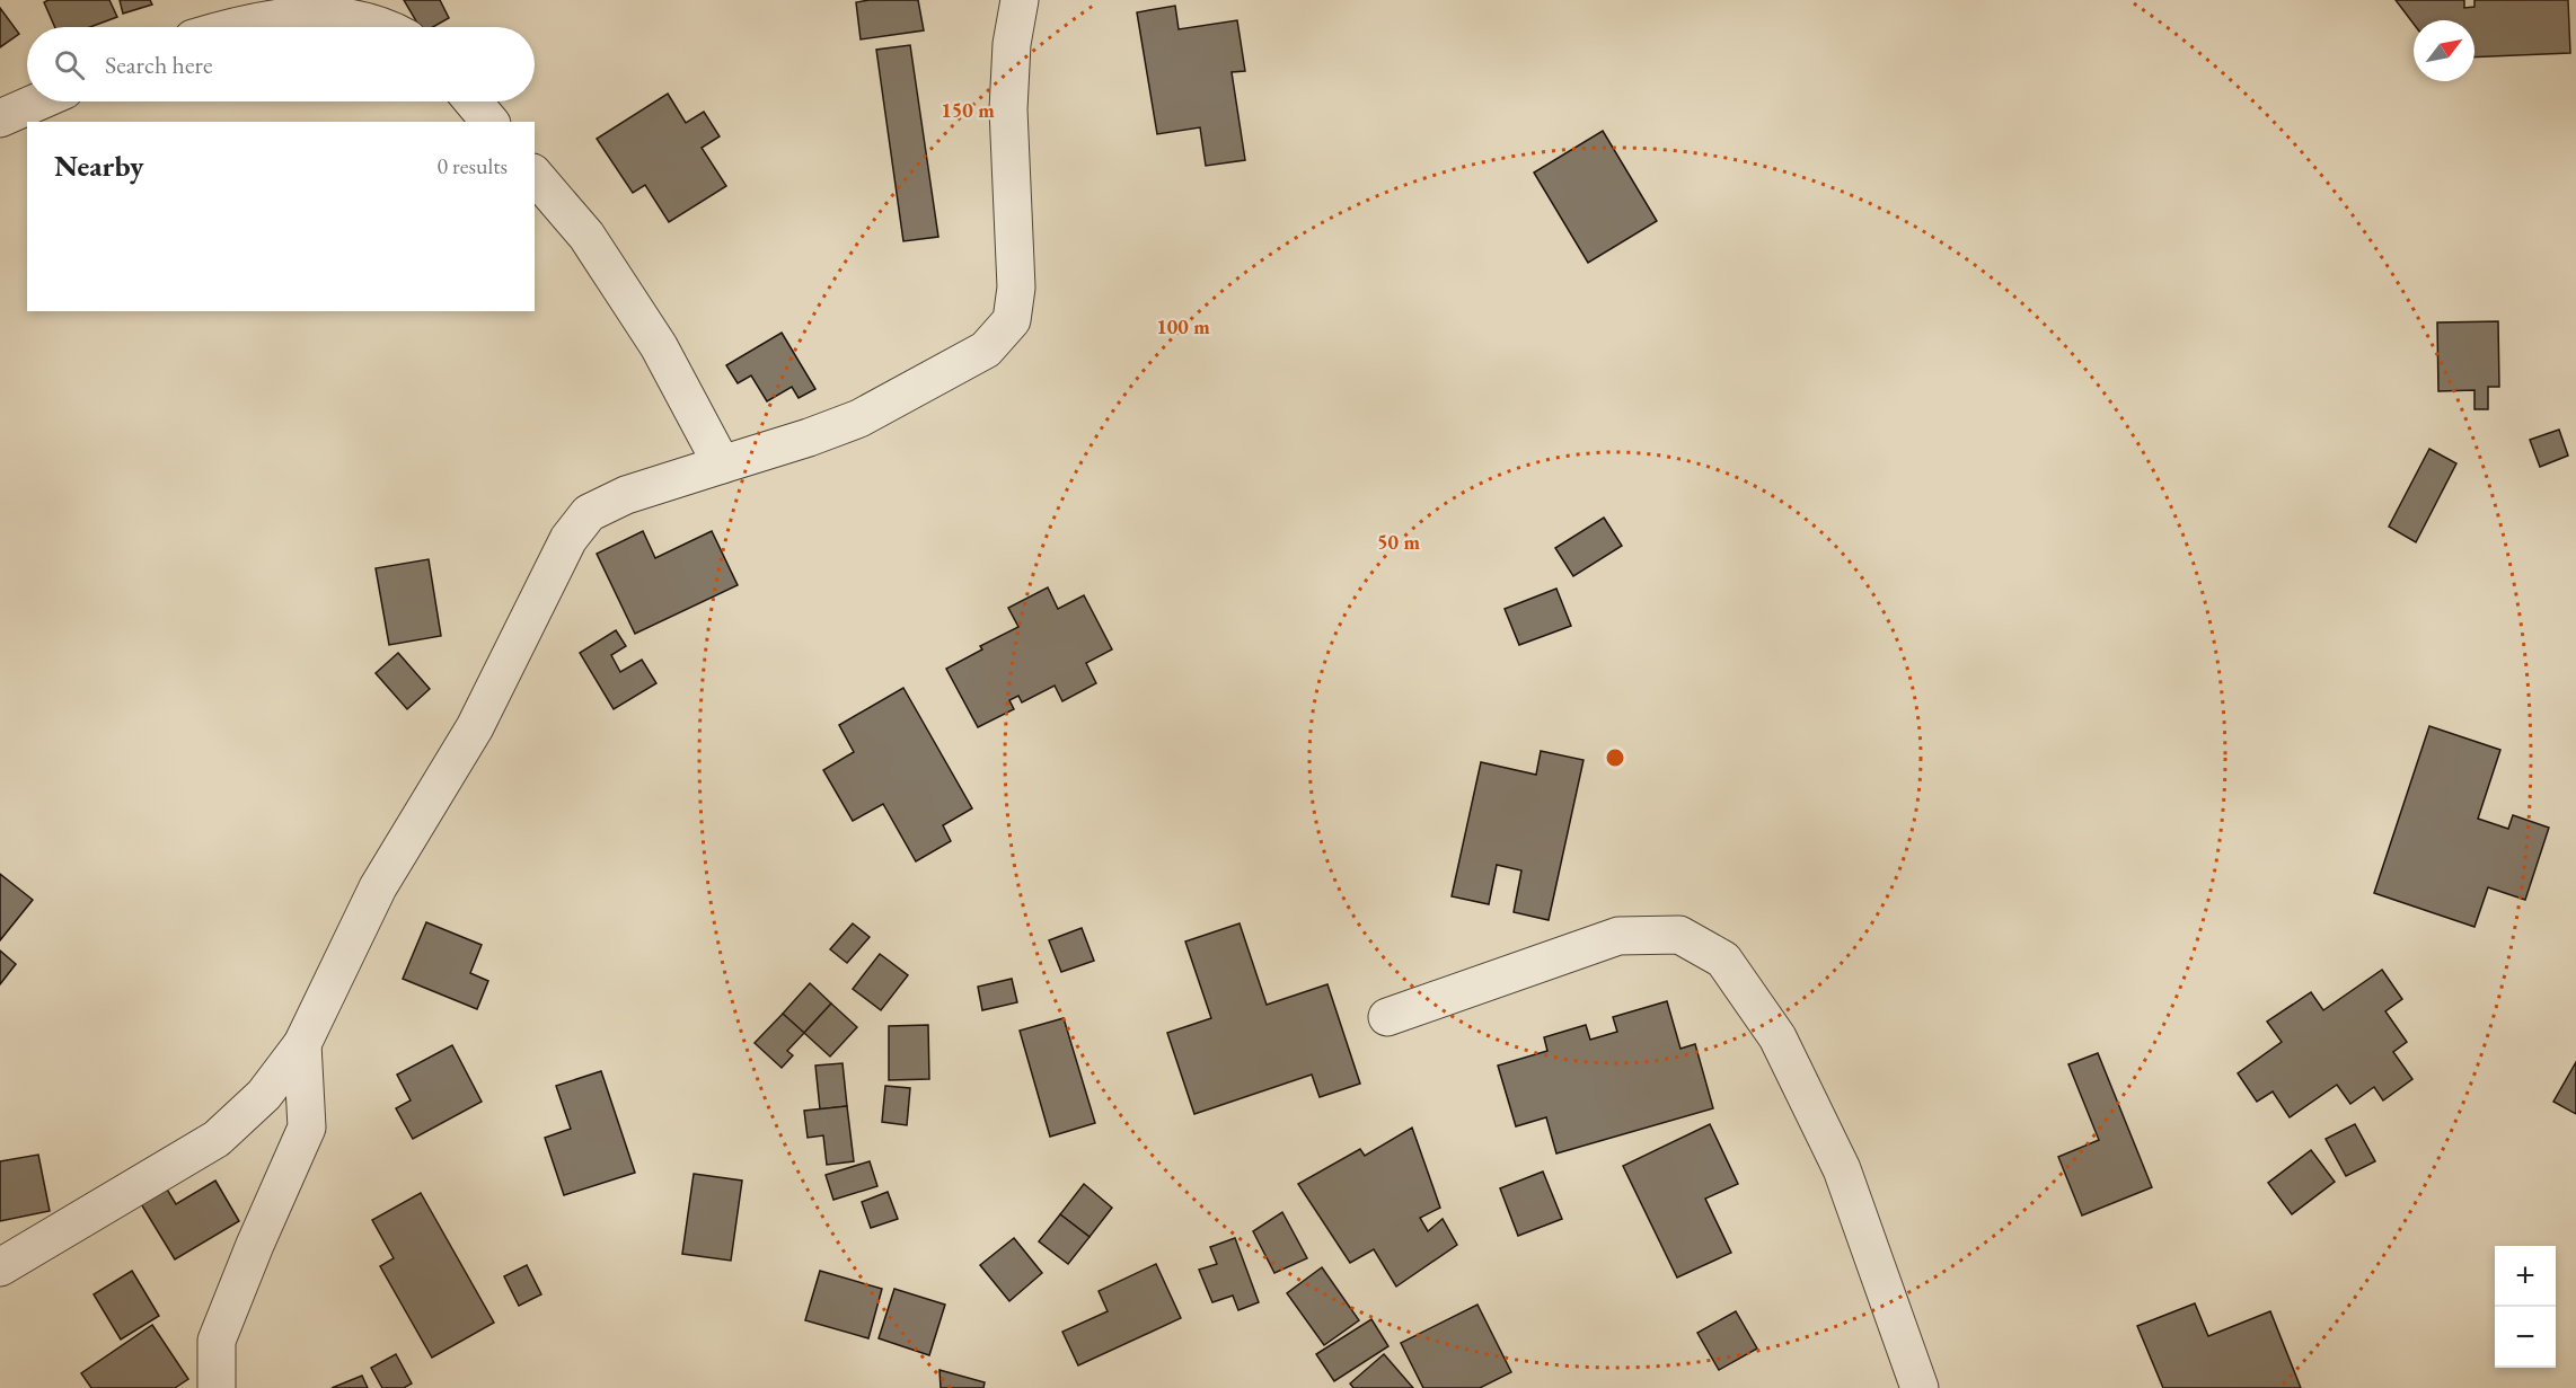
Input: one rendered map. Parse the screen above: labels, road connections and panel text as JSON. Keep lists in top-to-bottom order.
{
  "north": "top right",
  "page": {
    "search": "Search here",
    "heading": ["Nearby", "0 results"],
    "map_buttons": ["+", "−"]
  },
  "rings": ["150 m", "100 m", "50 m"]
}
